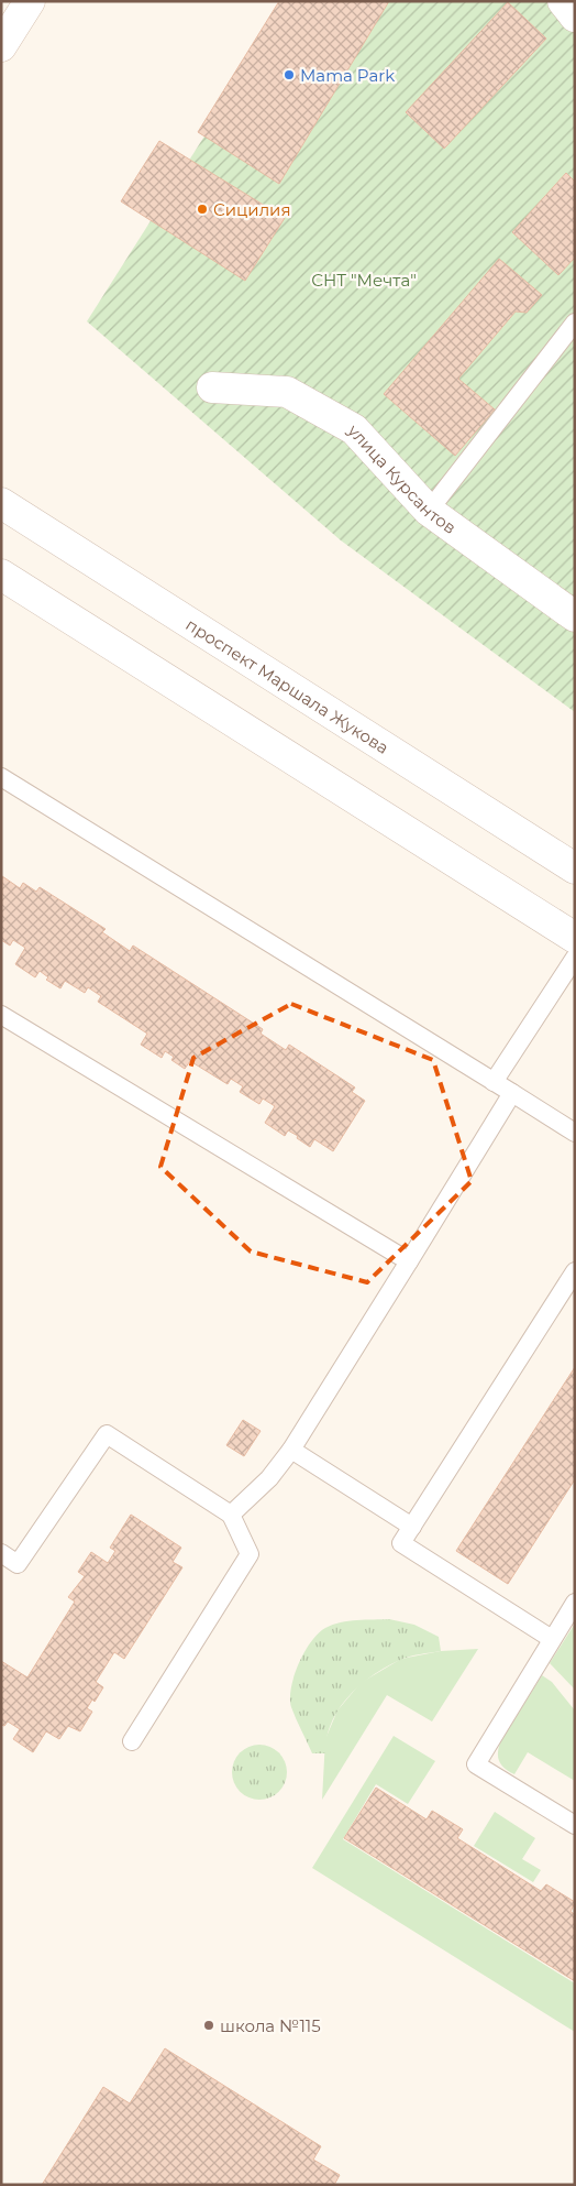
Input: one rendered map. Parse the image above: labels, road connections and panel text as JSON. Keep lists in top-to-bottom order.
{
  "streets": {
    "street": ["улица Курсантов", "проспект Маршала Жукова"]
  },
  "parks": ["СНТ \"Мечта\""],
  "places": ["Mama Park", "Сицилия", "школа №115"]
}
